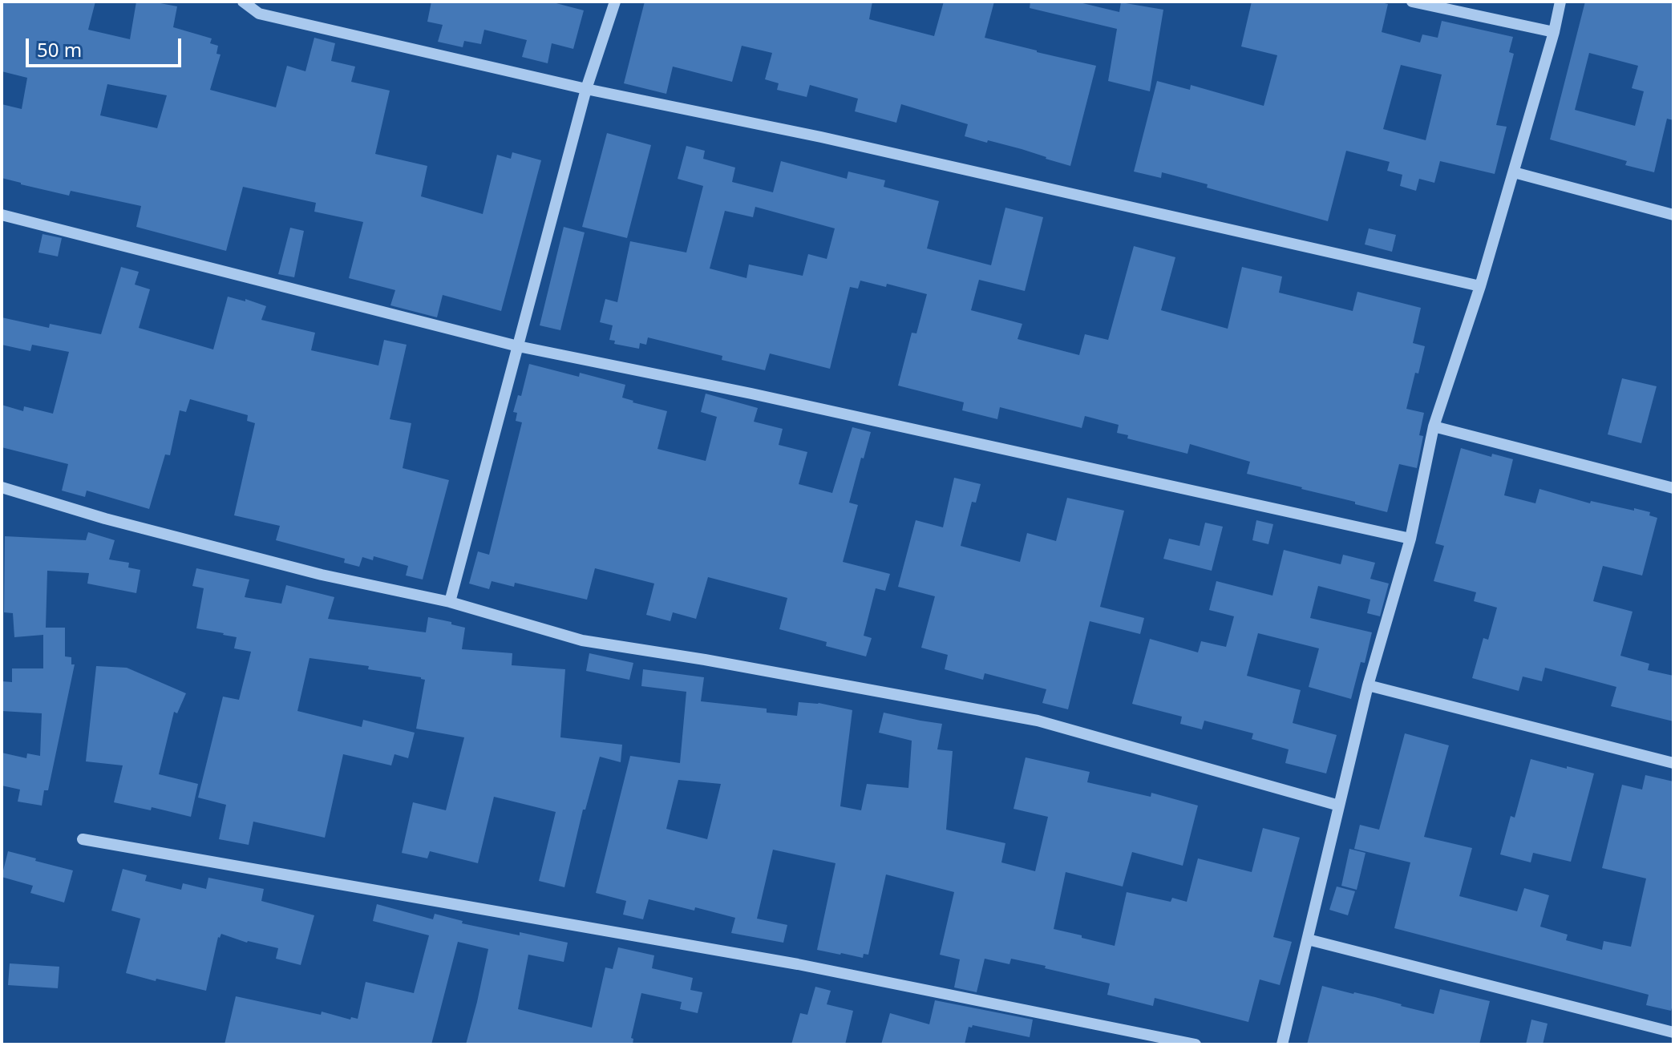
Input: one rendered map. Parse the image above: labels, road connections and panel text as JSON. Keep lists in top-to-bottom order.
{
  "scale_bar": "50 m"
}
